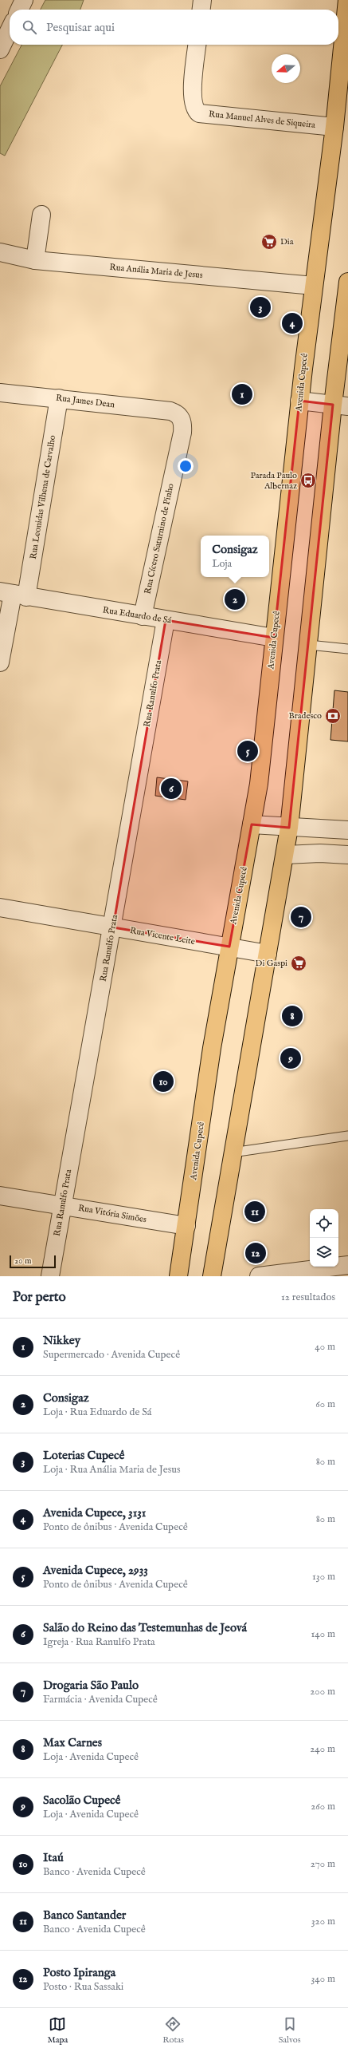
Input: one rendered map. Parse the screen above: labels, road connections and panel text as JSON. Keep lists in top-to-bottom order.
{
  "streets": {
    "main road": ["Avenida Cupecê"],
    "street": [
      "Rua Manuel Alves de Siqueira",
      "Rua Anália Maria de Jesus",
      "Rua James Dean",
      "Rua Leonidas Vilhena de Carvalho",
      "Rua Cícero Saturnino de Pinho",
      "Rua Eduardo de Sá",
      "Rua Ranulfo Prata",
      "Rua Vicente Leite",
      "Rua Vitória Simões"
    ]
  },
  "crossings": [
    ["Rua Manuel Alves de Siqueira", "Avenida Cupecê"],
    ["Rua Anália Maria de Jesus", "Avenida Cupecê"],
    ["Avenida Cupecê", "Rua Eduardo de Sá"],
    ["Avenida Cupecê", "Rua Vicente Leite"],
    ["Avenida Cupecê", "Rua Vitória Simões"],
    ["Rua James Dean", "Rua Leonidas Vilhena de Carvalho"],
    ["Rua James Dean", "Rua Cícero Saturnino de Pinho"],
    ["Rua Leonidas Vilhena de Carvalho", "Rua Eduardo de Sá"],
    ["Rua Cícero Saturnino de Pinho", "Rua Eduardo de Sá"],
    ["Rua Eduardo de Sá", "Rua Ranulfo Prata"],
    ["Rua Ranulfo Prata", "Rua Vicente Leite"],
    ["Rua Ranulfo Prata", "Rua Vitória Simões"]
  ],
  "places": {
    "supermarket": ["Dia", "Di Gaspi"],
    "bus stop": ["Parada Paulo Albernaz"],
    "bank": ["Bradesco"]
  },
  "scale_bar": "20 m",
  "north": "left",
  "page": {
    "search": "Pesquisar aqui",
    "pins": [
      "3",
      "4",
      "1",
      "2",
      "5",
      "6",
      "7",
      "8",
      "9",
      "10",
      "11",
      "12"
    ],
    "popup": ["Consigaz", "Loja"],
    "scale": "20 m",
    "heading": ["Por perto", "12 resultados"],
    "list": [
      {
        "mark": "1",
        "name": "Nikkey",
        "note": "Supermercado · Avenida Cupecê",
        "value": "40 m"
      },
      {
        "mark": "2",
        "name": "Consigaz",
        "note": "Loja · Rua Eduardo de Sá",
        "value": "60 m"
      },
      {
        "mark": "3",
        "name": "Loterias Cupecê",
        "note": "Loja · Rua Anália Maria de Jesus",
        "value": "80 m"
      },
      {
        "mark": "4",
        "name": "Avenida Cupece, 3131",
        "note": "Ponto de ônibus · Avenida Cupecê",
        "value": "80 m"
      },
      {
        "mark": "5",
        "name": "Avenida Cupece, 2933",
        "note": "Ponto de ônibus · Avenida Cupecê",
        "value": "130 m"
      },
      {
        "mark": "6",
        "name": "Salão do Reino das Testemunhas de Jeová",
        "note": "Igreja · Rua Ranulfo Prata",
        "value": "140 m"
      },
      {
        "mark": "7",
        "name": "Drogaria São Paulo",
        "note": "Farmácia · Avenida Cupecê",
        "value": "200 m"
      },
      {
        "mark": "8",
        "name": "Max Carnes",
        "note": "Loja · Avenida Cupecê",
        "value": "240 m"
      },
      {
        "mark": "9",
        "name": "Sacolão Cupecê",
        "note": "Loja · Avenida Cupecê",
        "value": "260 m"
      },
      {
        "mark": "10",
        "name": "Itaú",
        "note": "Banco · Avenida Cupecê",
        "value": "270 m"
      },
      {
        "mark": "11",
        "name": "Banco Santander",
        "note": "Banco · Avenida Cupecê",
        "value": "320 m"
      },
      {
        "mark": "12",
        "name": "Posto Ipiranga",
        "note": "Posto · Rua Sassaki",
        "value": "340 m"
      }
    ],
    "nav": ["Mapa", "Rotas", "Salvos"]
  }
}
